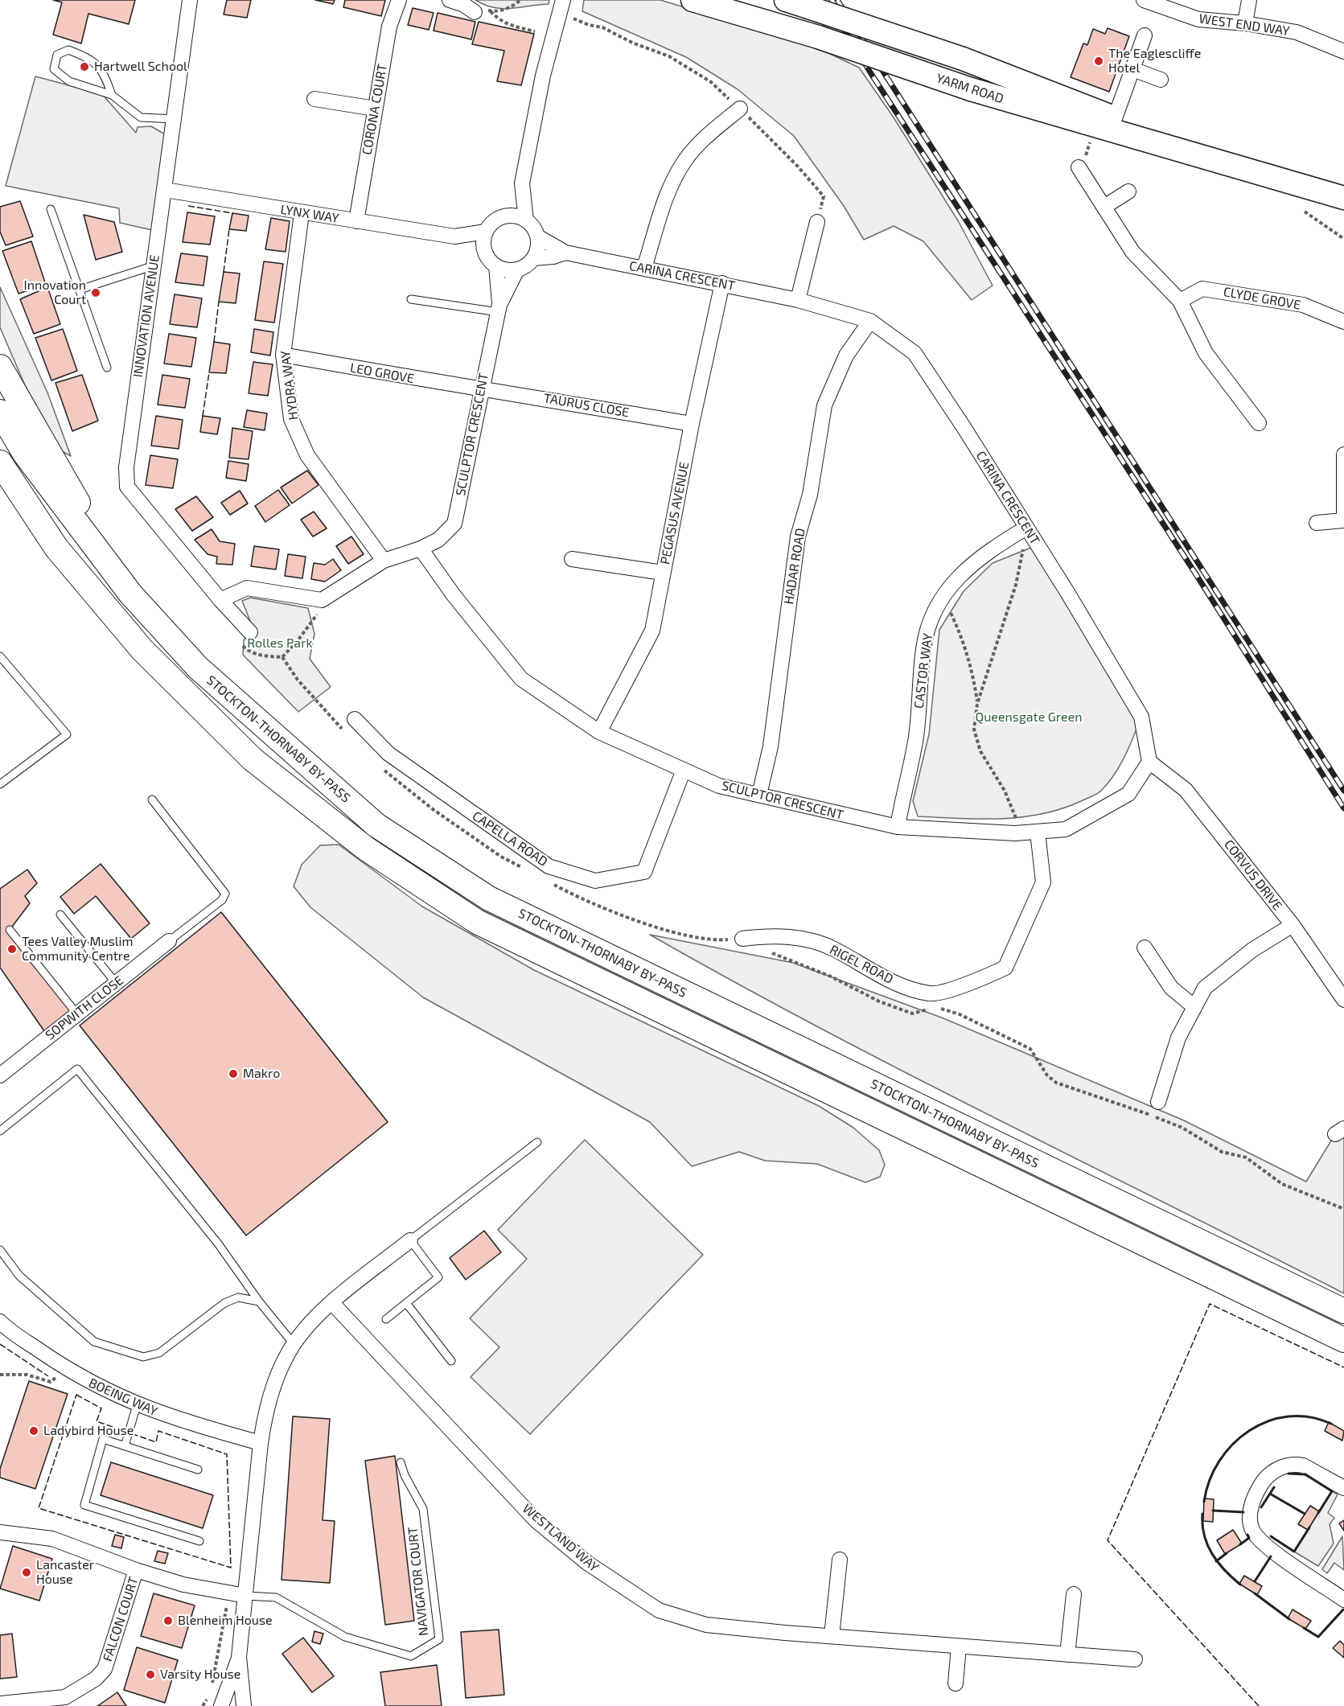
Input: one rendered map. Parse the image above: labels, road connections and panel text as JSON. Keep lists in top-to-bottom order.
{
  "streets": {
    "highway": ["STOCKTON-THORNABY BY-PASS"],
    "main road": ["YARM ROAD"],
    "street": [
      "WEST END WAY",
      "CORONA COURT",
      "LYNX WAY",
      "CARINA CRESCENT",
      "CLYDE GROVE",
      "INNOVATION AVENUE",
      "LEO GROVE",
      "HYDRA WAY",
      "TAURUS CLOSE",
      "SCULPTOR CRESCENT",
      "PEGASUS AVENUE",
      "HADAR ROAD",
      "CASTOR WAY",
      "CAPELLA ROAD",
      "CORVUS DRIVE",
      "RIGEL ROAD",
      "SOPWITH CLOSE",
      "BOEING WAY",
      "WESTLAND WAY",
      "FALCON COURT"
    ],
    "lane": ["NAVIGATOR COURT"]
  },
  "crossings": [
    ["CORONA COURT", "LYNX WAY"],
    ["LYNX WAY", "CARINA CRESCENT"],
    ["LYNX WAY", "INNOVATION AVENUE"],
    ["LYNX WAY", "HYDRA WAY"],
    ["LYNX WAY", "SCULPTOR CRESCENT"],
    ["CARINA CRESCENT", "SCULPTOR CRESCENT"],
    ["CARINA CRESCENT", "PEGASUS AVENUE"],
    ["CARINA CRESCENT", "HADAR ROAD"],
    ["CARINA CRESCENT", "CASTOR WAY"],
    ["CARINA CRESCENT", "CORVUS DRIVE"],
    ["LEO GROVE", "HYDRA WAY"],
    ["LEO GROVE", "TAURUS CLOSE"],
    ["LEO GROVE", "SCULPTOR CRESCENT"],
    ["HYDRA WAY", "SCULPTOR CRESCENT"],
    ["TAURUS CLOSE", "SCULPTOR CRESCENT"],
    ["TAURUS CLOSE", "PEGASUS AVENUE"],
    ["SCULPTOR CRESCENT", "PEGASUS AVENUE"],
    ["SCULPTOR CRESCENT", "HADAR ROAD"],
    ["SCULPTOR CRESCENT", "CASTOR WAY"],
    ["SCULPTOR CRESCENT", "CAPELLA ROAD"],
    ["SCULPTOR CRESCENT", "CORVUS DRIVE"],
    ["SCULPTOR CRESCENT", "RIGEL ROAD"],
    ["NAVIGATOR COURT", "FALCON COURT"]
  ],
  "parks": ["Rolles Park", "Queensgate Green"],
  "places": [
    "The Eaglescliffe Hotel",
    "Hartwell School",
    "Innovation Court",
    "Tees Valley Muslim Community Centre",
    "Makro",
    "Ladybird House",
    "Lancaster House",
    "Blenheim House",
    "Varsity House"
  ]
}
